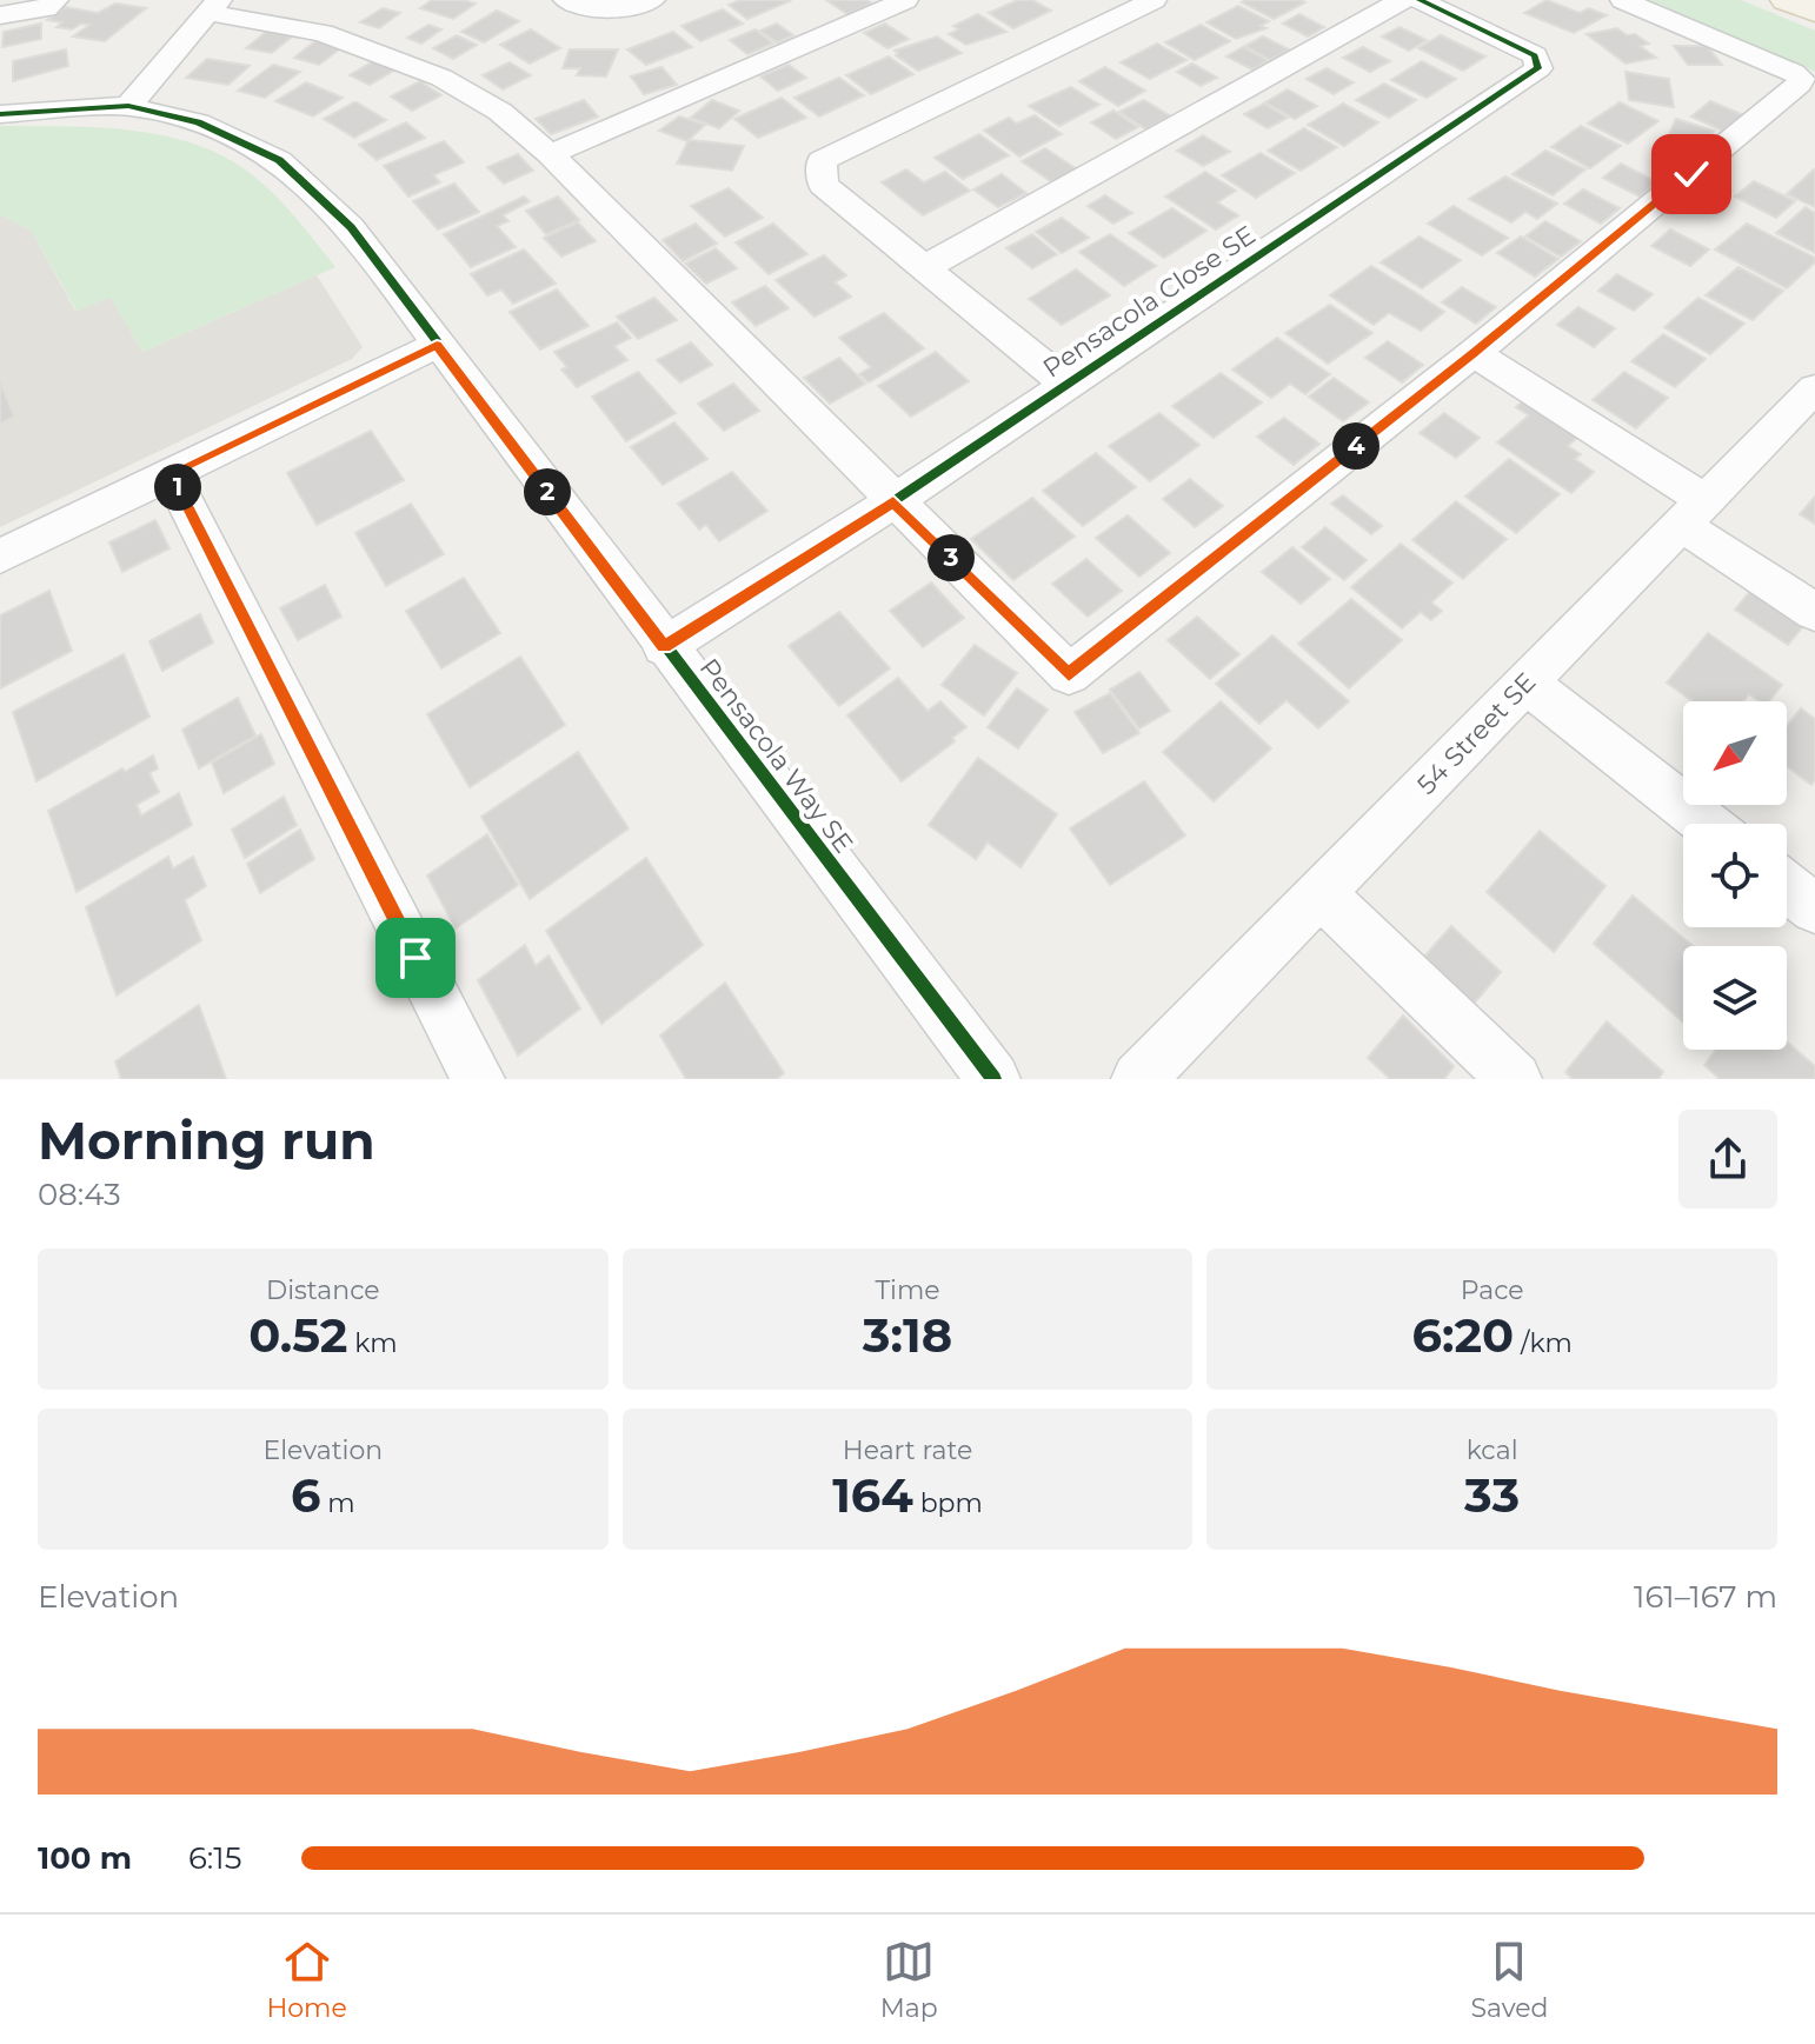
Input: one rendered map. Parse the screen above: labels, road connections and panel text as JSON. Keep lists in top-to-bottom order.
{
  "streets": {
    "street": ["Pensacola Close SE", "54 Street SE", "Pensacola Way SE"]
  },
  "crossings": [
    ["Pensacola Close SE", "Pensacola Way SE"]
  ],
  "north": "bottom left",
  "page": {
    "pins": [
      "4",
      "1",
      "2",
      "3"
    ],
    "heading": ["Morning run", "08:43"],
    "stats": [
      ["Distance", "0.52 km"],
      ["Time", "3:18"],
      ["Pace", "6:20 /km"],
      ["Elevation", "6 m"],
      ["Heart rate", "164 bpm"],
      ["kcal", "33"]
    ],
    "chart": ["Elevation", "161–167 m"],
    "list": [
      {
        "name": "100 m",
        "note": "6:15"
      }
    ],
    "tabs": ["Home", "Map", "Saved"]
  }
}
